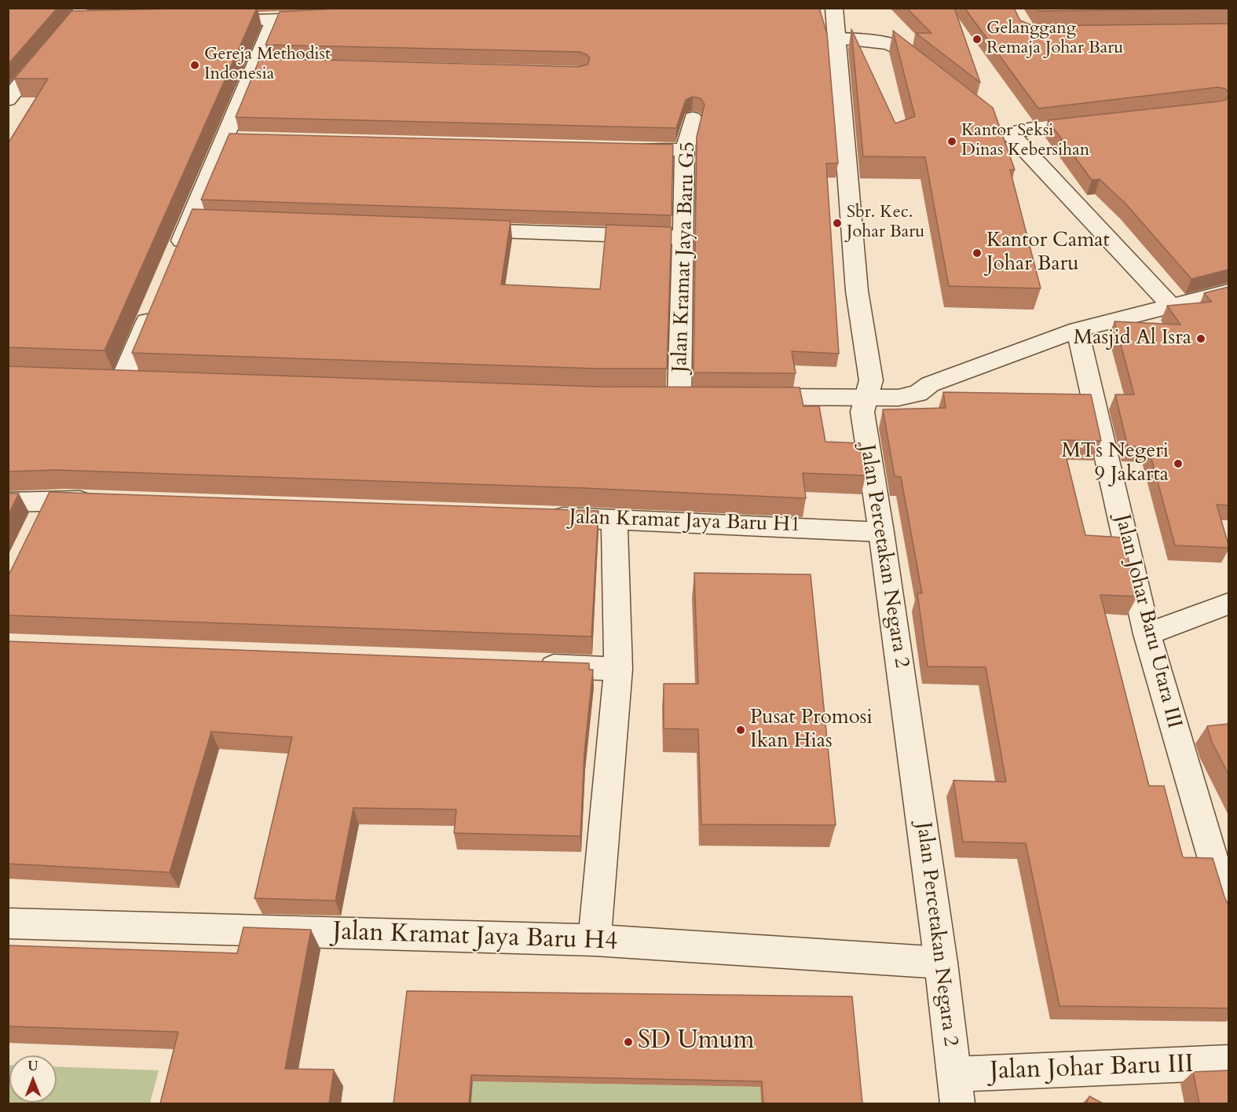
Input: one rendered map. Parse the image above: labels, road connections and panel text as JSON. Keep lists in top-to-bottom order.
{
  "streets": {
    "street": [
      "Jalan Kramat Jaya Baru G5",
      "Jalan Kramat Jaya Baru H1",
      "Jalan Percetakan Negara 2",
      "Jalan Johar Baru Utara III",
      "Jalan Kramat Jaya Baru H4",
      "Jalan Johar Baru III"
    ]
  },
  "crossings": [
    ["Jalan Kramat Jaya Baru H1", "Jalan Percetakan Negara 2"],
    ["Jalan Percetakan Negara 2", "Jalan Kramat Jaya Baru H4"],
    ["Jalan Percetakan Negara 2", "Jalan Johar Baru III"]
  ],
  "places": [
    "Gelanggang Remaja Johar Baru",
    "Gereja Methodist Indonesia",
    "Kantor Seksi Dinas Kebersihan",
    "Sbr. Kec. Johar Baru",
    "Kantor Camat Johar Baru",
    "Masjid Al Isra",
    "MTs Negeri 9 Jakarta",
    "Pusat Promosi Ikan Hias",
    "SD Umum"
  ],
  "north": "top"
}
